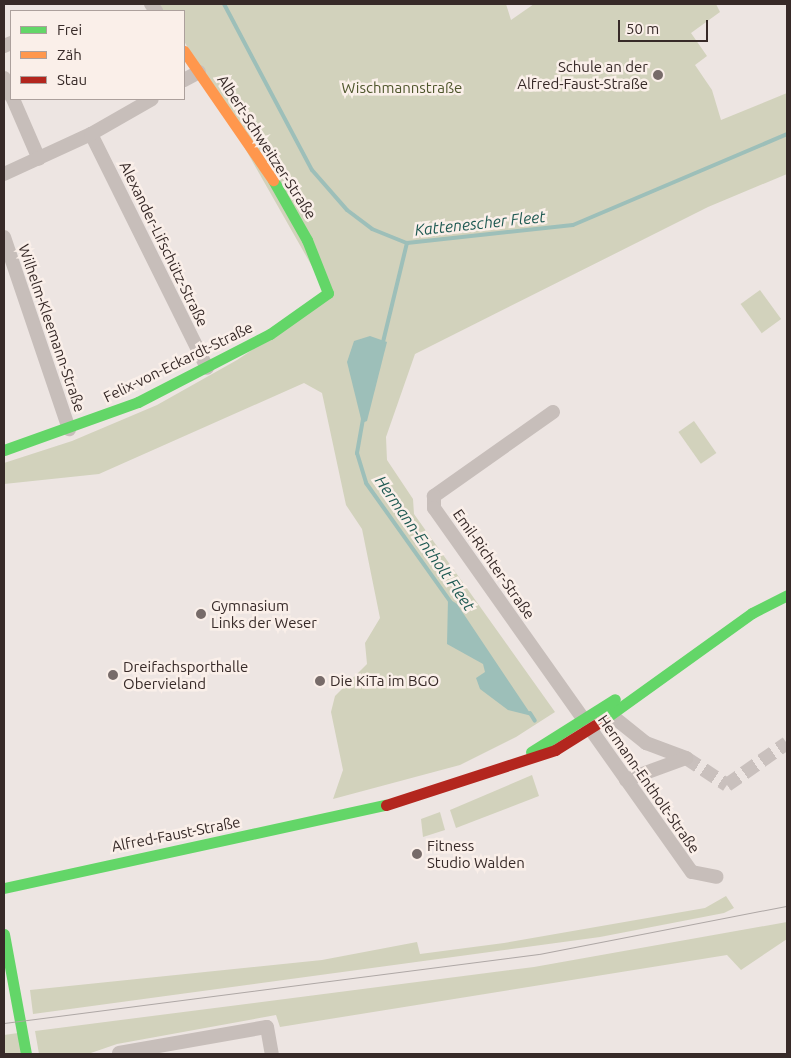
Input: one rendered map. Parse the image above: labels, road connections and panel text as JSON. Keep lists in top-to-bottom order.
{
  "streets": {
    "street": [
      "Albert-Schweitzer-Straße",
      "Alexander-Lifschütz-Straße",
      "Wilhelm-Kleemann-Straße",
      "Felix-von-Eckardt-Straße",
      "Emil-Richter-Straße",
      "Hermann-Entholt-Straße",
      "Alfred-Faust-Straße"
    ]
  },
  "crossings": [
    ["Albert-Schweitzer-Straße", "Felix-von-Eckardt-Straße"],
    ["Alexander-Lifschütz-Straße", "Felix-von-Eckardt-Straße"],
    ["Wilhelm-Kleemann-Straße", "Felix-von-Eckardt-Straße"],
    ["Emil-Richter-Straße", "Hermann-Entholt-Straße"],
    ["Emil-Richter-Straße", "Alfred-Faust-Straße"],
    ["Hermann-Entholt-Straße", "Alfred-Faust-Straße"]
  ],
  "water": ["Kattenescher Fleet", "Hermann-Entholt Fleet"],
  "parks": ["Wischmannstraße"],
  "places": [
    "Schule an der Alfred-Faust-Straße",
    "Gymnasium Links der Weser",
    "Dreifachsporthalle Obervieland",
    "Die KiTa im BGO",
    "Fitness Studio Walden"
  ],
  "legend": ["Frei", "Zäh", "Stau"],
  "scale_bar": "50 m"
}
